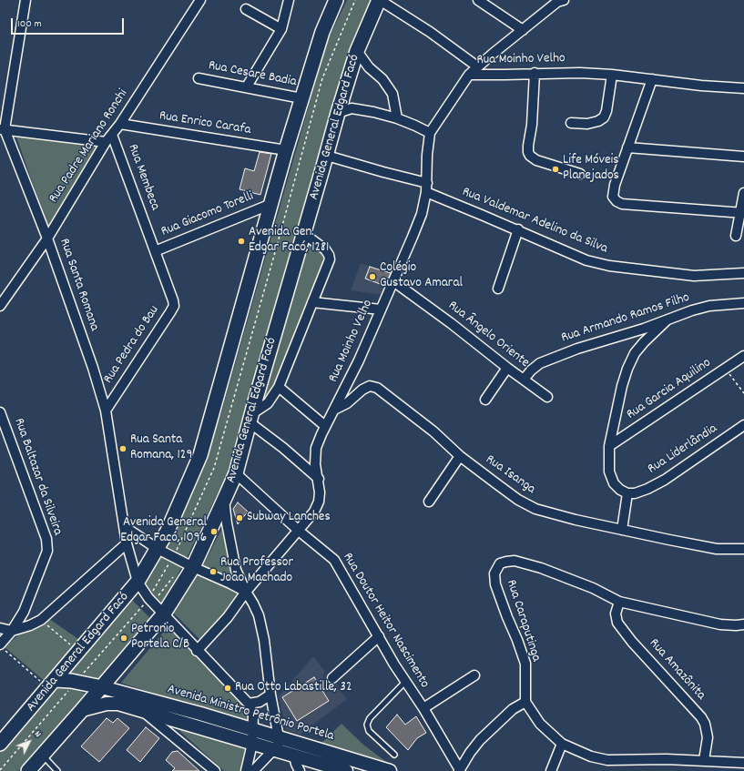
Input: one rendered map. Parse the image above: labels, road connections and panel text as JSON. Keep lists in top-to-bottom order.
{
  "streets": {
    "main road": ["Avenida General Edgard Facó", "Avenida Ministro Petrônio Portela"],
    "street": [
      "Rua Moinho Velho",
      "Rua Cesare Badia",
      "Rua Enrico Carafa",
      "Rua Padre Mariano Ronchi",
      "Rua Membeca",
      "Rua Giacomo Torelli",
      "Rua Valdemar Adelino da Silva",
      "Rua Santa Romana",
      "Rua Armando Ramos Filho",
      "Rua Ângelo Oriente",
      "Rua Pedra do Bau",
      "Rua Garcia Aquilino",
      "Rua Liderlândia",
      "Rua Isanga",
      "Rua Baltazar da Silveira",
      "Rua Doutor Heitor Nascimento",
      "Rua Caraputinga",
      "Rua Amazônita"
    ]
  },
  "crossings": [
    ["Rua Moinho Velho", "Rua Valdemar Adelino da Silva"],
    ["Rua Moinho Velho", "Rua Ângelo Oriente"],
    ["Rua Moinho Velho", "Rua Isanga"],
    ["Rua Moinho Velho", "Rua Doutor Heitor Nascimento"],
    ["Rua Cesare Badia", "Avenida General Edgard Facó"],
    ["Rua Enrico Carafa", "Avenida General Edgard Facó"],
    ["Rua Enrico Carafa", "Rua Padre Mariano Ronchi"],
    ["Avenida General Edgard Facó", "Rua Giacomo Torelli"],
    ["Avenida General Edgard Facó", "Rua Valdemar Adelino da Silva"],
    ["Avenida General Edgard Facó", "Rua Santa Romana"],
    ["Avenida General Edgard Facó", "Rua Doutor Heitor Nascimento"],
    ["Avenida General Edgard Facó", "Avenida Ministro Petrônio Portela"],
    ["Rua Padre Mariano Ronchi", "Rua Membeca"],
    ["Rua Padre Mariano Ronchi", "Rua Santa Romana"],
    ["Rua Membeca", "Rua Giacomo Torelli"],
    ["Rua Membeca", "Rua Pedra do Bau"],
    ["Rua Giacomo Torelli", "Rua Pedra do Bau"],
    ["Rua Santa Romana", "Rua Pedra do Bau"],
    ["Rua Armando Ramos Filho", "Rua Ângelo Oriente"],
    ["Rua Caraputinga", "Rua Amazônita"]
  ],
  "places": [
    "Life Móveis Planejados",
    "Avenida Gen. Edgar Facó, 1281",
    "Colégio Gustavo Amaral",
    "Rua Santa Romana, 129",
    "Subway Lanches",
    "Avenida General Edgar Facó, 1096",
    "Rua Professor João Machado",
    "Petronio Portela C/B",
    "Rua Otto Labastille, 32"
  ],
  "scale_bar": "100 m",
  "north": "top right"
}
